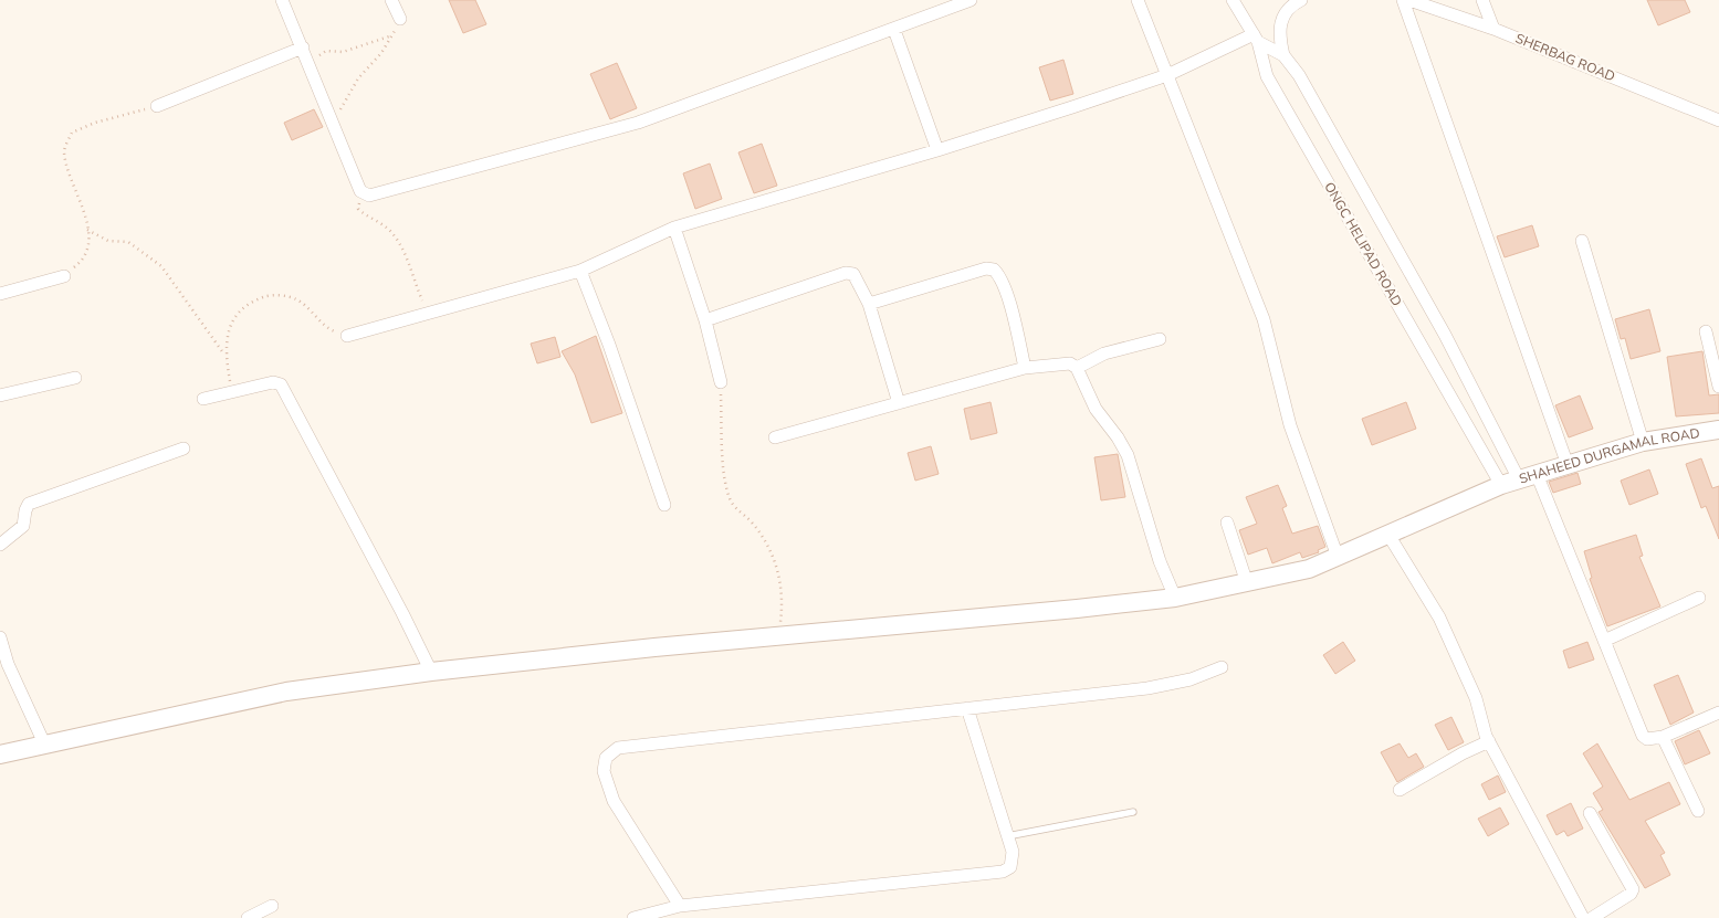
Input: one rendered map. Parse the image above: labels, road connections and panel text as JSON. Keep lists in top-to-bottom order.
{
  "streets": {
    "street": ["SHERBAG ROAD", "ONGC HELIPAD ROAD", "SHAHEED DURGAMAL ROAD"]
  },
  "crossings": [
    ["ONGC HELIPAD ROAD", "SHAHEED DURGAMAL ROAD"]
  ]
}
